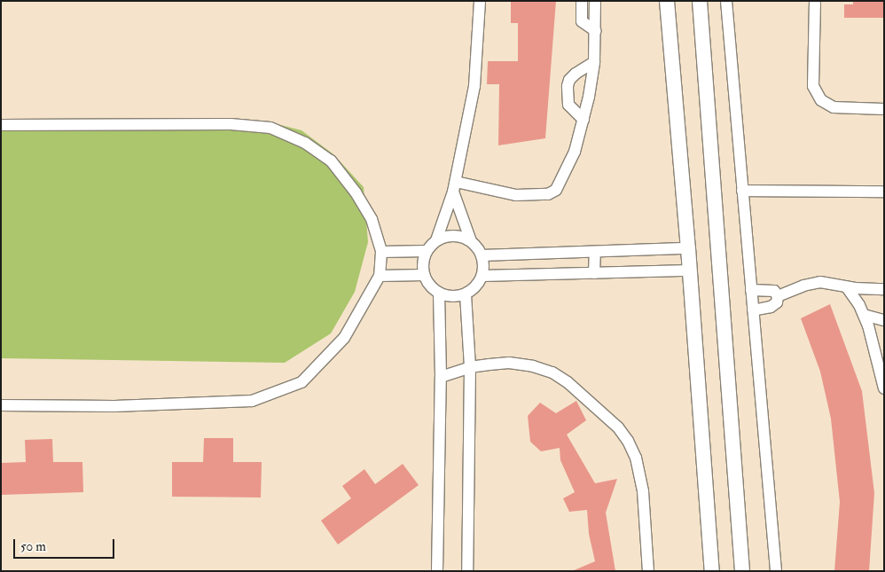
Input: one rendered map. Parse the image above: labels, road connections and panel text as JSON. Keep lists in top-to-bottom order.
{
  "scale_bar": "50 m"
}
